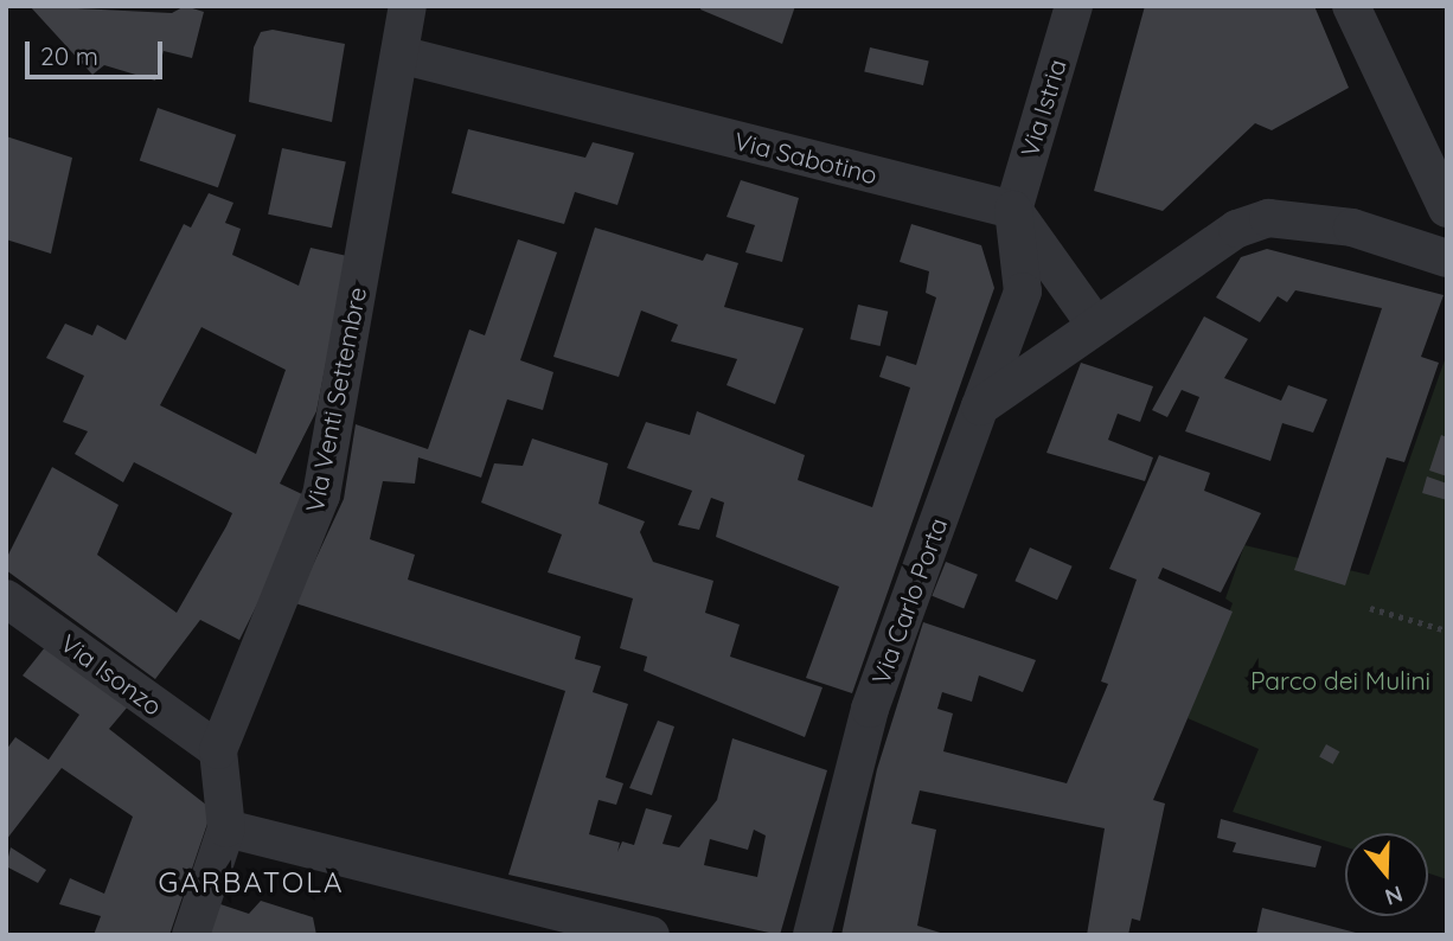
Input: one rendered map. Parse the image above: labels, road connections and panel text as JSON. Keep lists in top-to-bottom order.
{
  "streets": {
    "street": [
      "Via Istria",
      "Via Sabotino",
      "Via Venti Settembre",
      "Via Carlo Porta",
      "Via Isonzo"
    ]
  },
  "crossings": [
    ["Via Istria", "Via Sabotino"],
    ["Via Sabotino", "Via Venti Settembre"],
    ["Via Venti Settembre", "Via Isonzo"]
  ],
  "districts": ["GARBATOLA"],
  "parks": ["Parco dei Mulini"],
  "scale_bar": "20 m",
  "north": "bottom"
}
